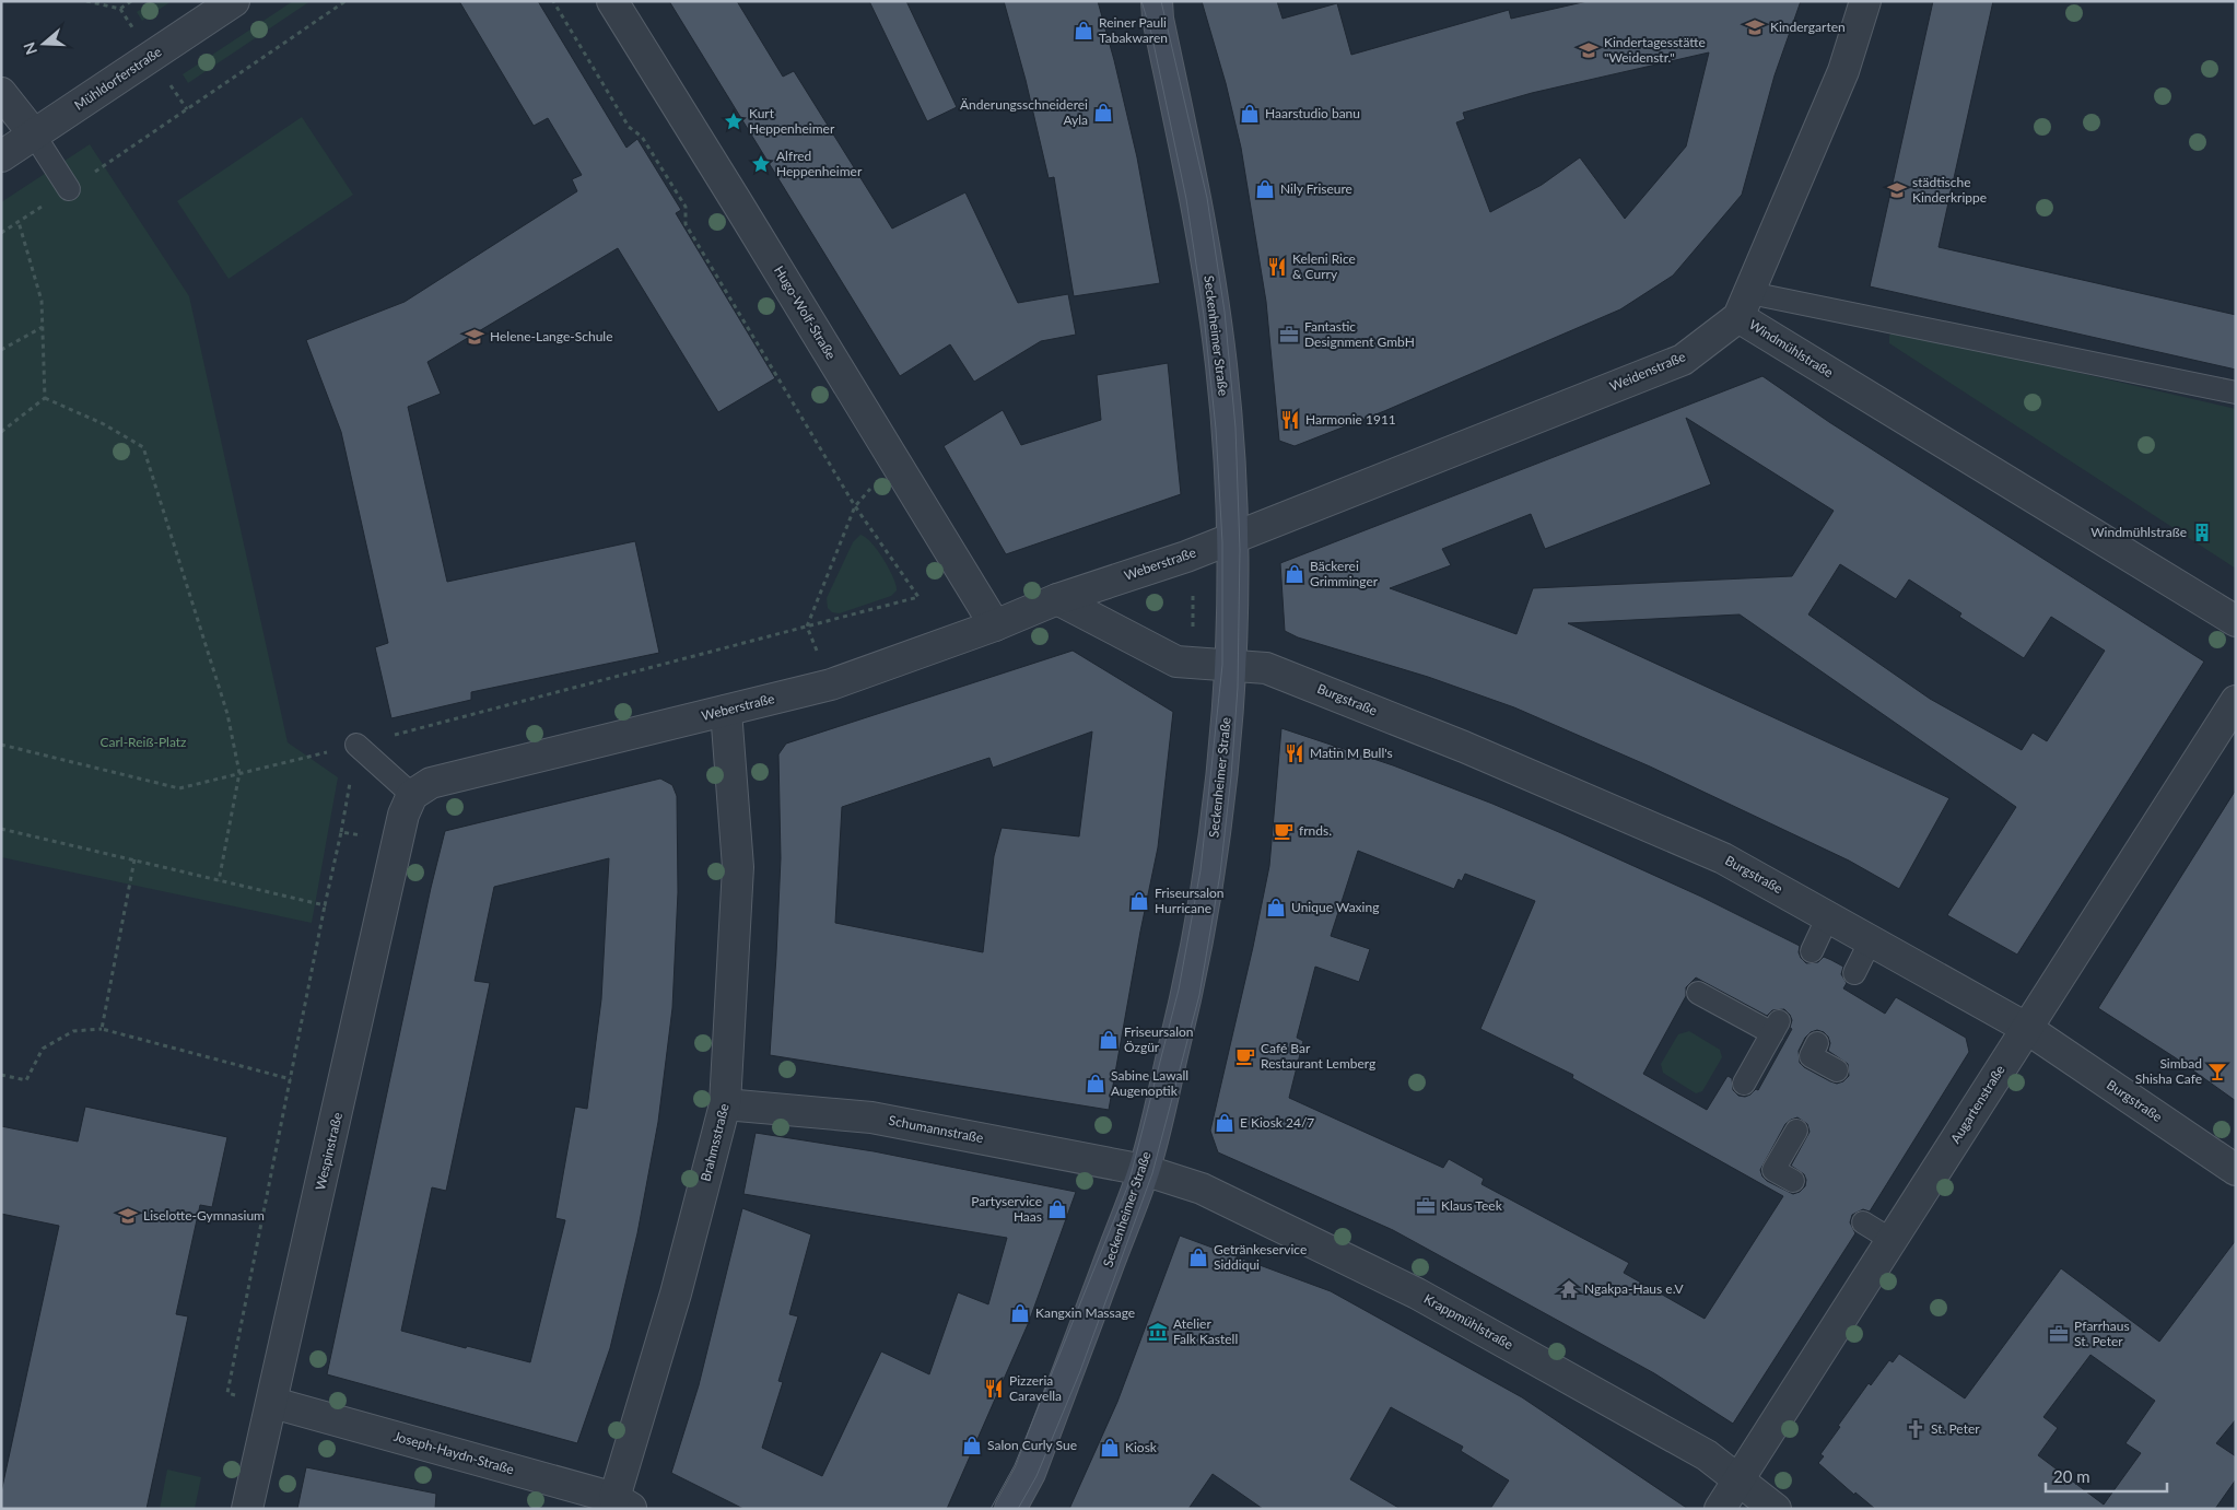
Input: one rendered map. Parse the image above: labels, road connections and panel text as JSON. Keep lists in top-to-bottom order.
{
  "streets": {
    "street": [
      "Mühldorferstraße",
      "Hugo-Wolf-Straße",
      "Seckenheimer Straße",
      "Windmühlstraße",
      "Weidenstraße",
      "Weberstraße",
      "Burgstraße",
      "Augartenstraße",
      "Schumannstraße",
      "Brahmsstraße",
      "Wespinstraße",
      "Krappmühlstraße",
      "Joseph-Haydn-Straße"
    ]
  },
  "crossings": [
    ["Hugo-Wolf-Straße", "Weberstraße"],
    ["Seckenheimer Straße", "Weidenstraße"],
    ["Seckenheimer Straße", "Weberstraße"],
    ["Seckenheimer Straße", "Burgstraße"],
    ["Seckenheimer Straße", "Schumannstraße"],
    ["Seckenheimer Straße", "Krappmühlstraße"],
    ["Windmühlstraße", "Weidenstraße"],
    ["Weidenstraße", "Weberstraße"],
    ["Weberstraße", "Brahmsstraße"],
    ["Weberstraße", "Wespinstraße"],
    ["Burgstraße", "Augartenstraße"],
    ["Augartenstraße", "Krappmühlstraße"],
    ["Schumannstraße", "Brahmsstraße"],
    ["Schumannstraße", "Krappmühlstraße"],
    ["Brahmsstraße", "Joseph-Haydn-Straße"],
    ["Wespinstraße", "Joseph-Haydn-Straße"]
  ],
  "parks": ["Carl-Reiß-Platz"],
  "places": {
    "school or university": [
      "Kindergarten",
      "Kindertagesstätte \"Weidenstr.\"",
      "städtische Kinderkrippe",
      "Helene-Lange-Schule",
      "Liselotte-Gymnasium"
    ],
    "shop": [
      "Reiner Pauli Tabakwaren",
      "Änderungsschneiderei Ayla",
      "Haarstudio banu",
      "Nily Friseure",
      "Bäckerei Grimminger",
      "Friseursalon Hurricane",
      "Unique Waxing",
      "Friseursalon Özgür",
      "Sabine Lawall Augenoptik",
      "E Kiosk 24/7",
      "Partyservice Haas",
      "Getränkeservice Siddiqui",
      "Kangxin Massage",
      "Salon Curly Sue",
      "Kiosk"
    ],
    "place": ["Kurt Heppenheimer", "Alfred Heppenheimer"],
    "restaurant": [
      "Keleni Rice & Curry",
      "Harmonie 1911",
      "Matin M Bull's",
      "Pizzeria Caravella"
    ],
    "office": ["Fantastic Designment GmbH", "Klaus Teek", "Pfarrhaus St. Peter"],
    "building": ["Windmühlstraße"],
    "cafe": ["frnds.", "Café Bar Restaurant Lemberg"],
    "bar": ["Simbad Shisha Cafe"],
    "temple": ["Ngakpa-Haus e.V"],
    "museum": ["Atelier Falk Kastell"],
    "church": ["St. Peter"]
  },
  "scale_bar": "20 m",
  "north": "left"
}
